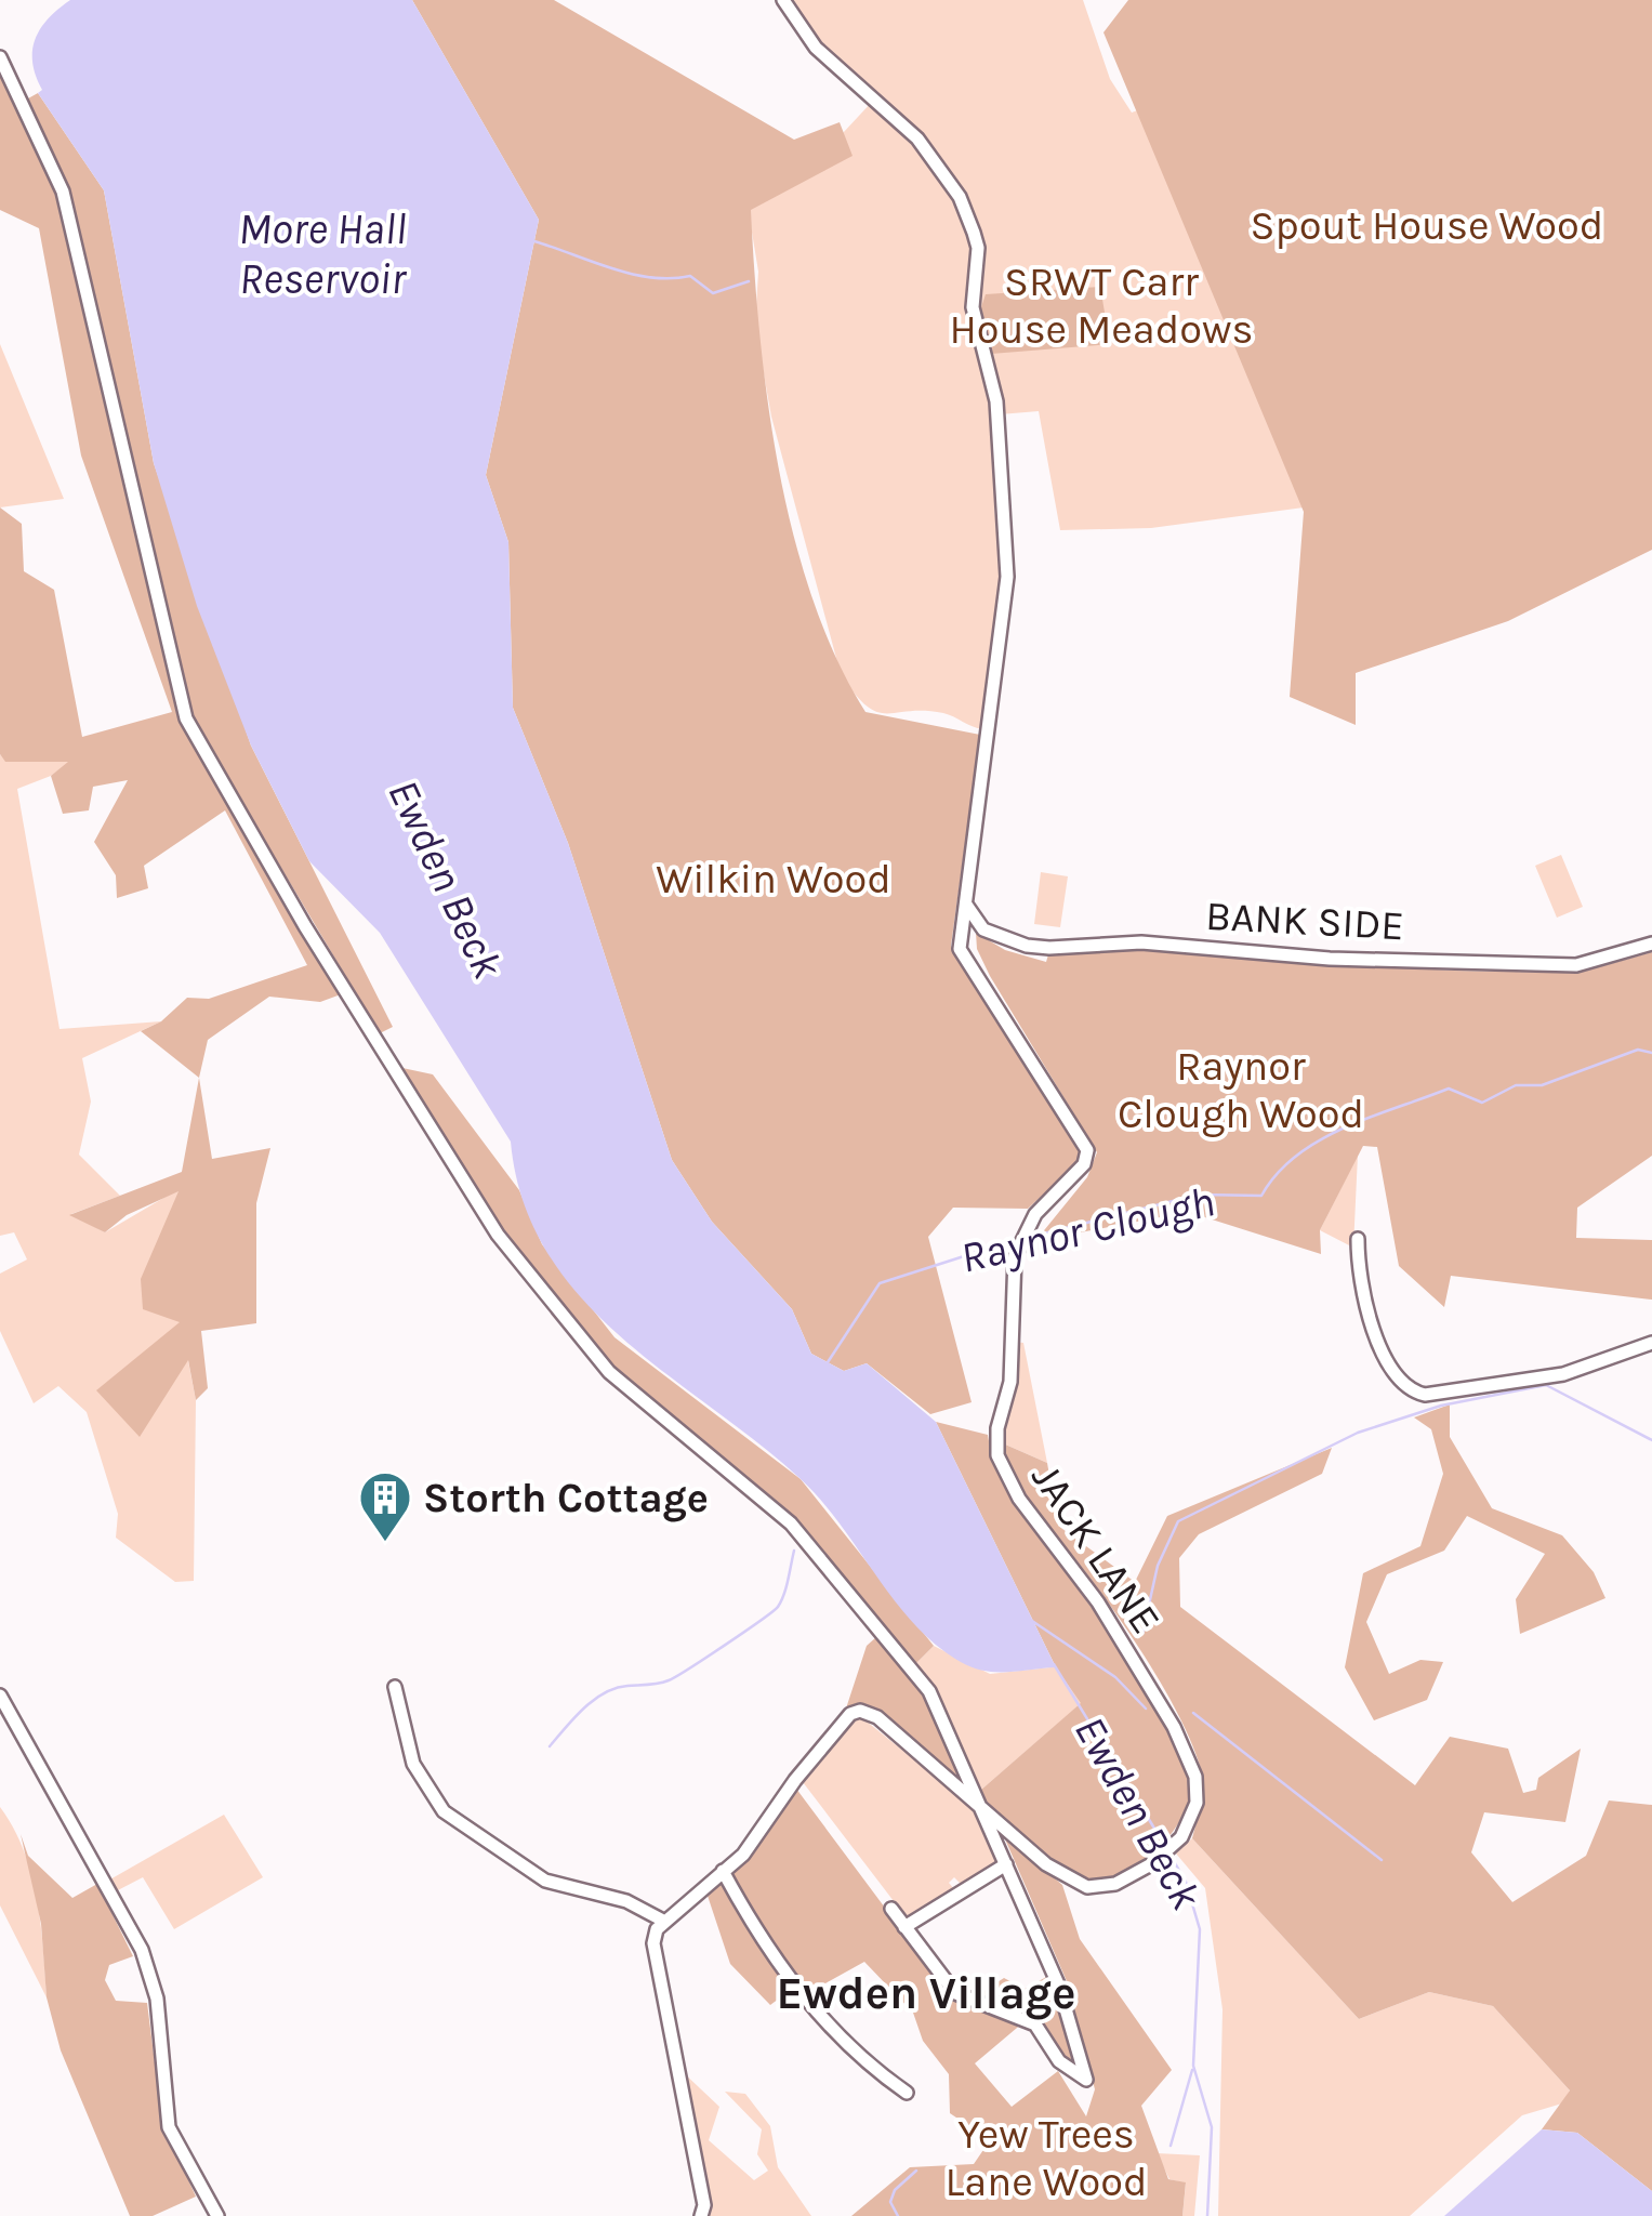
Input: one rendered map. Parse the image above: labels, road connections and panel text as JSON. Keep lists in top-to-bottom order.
{
  "streets": {
    "street": ["BANK SIDE", "JACK LANE"]
  },
  "crossings": [
    ["BANK SIDE", "JACK LANE"]
  ],
  "districts": ["Ewden Village"],
  "water": ["More Hall Reservoir", "Ewden Beck", "Raynor Clough"],
  "parks": [
    "Spout House Wood",
    "SRWT Carr House Meadows",
    "Wilkin Wood",
    "Raynor Clough Wood",
    "Yew Trees Lane Wood"
  ],
  "places": {
    "building": ["Storth Cottage"]
  }
}
